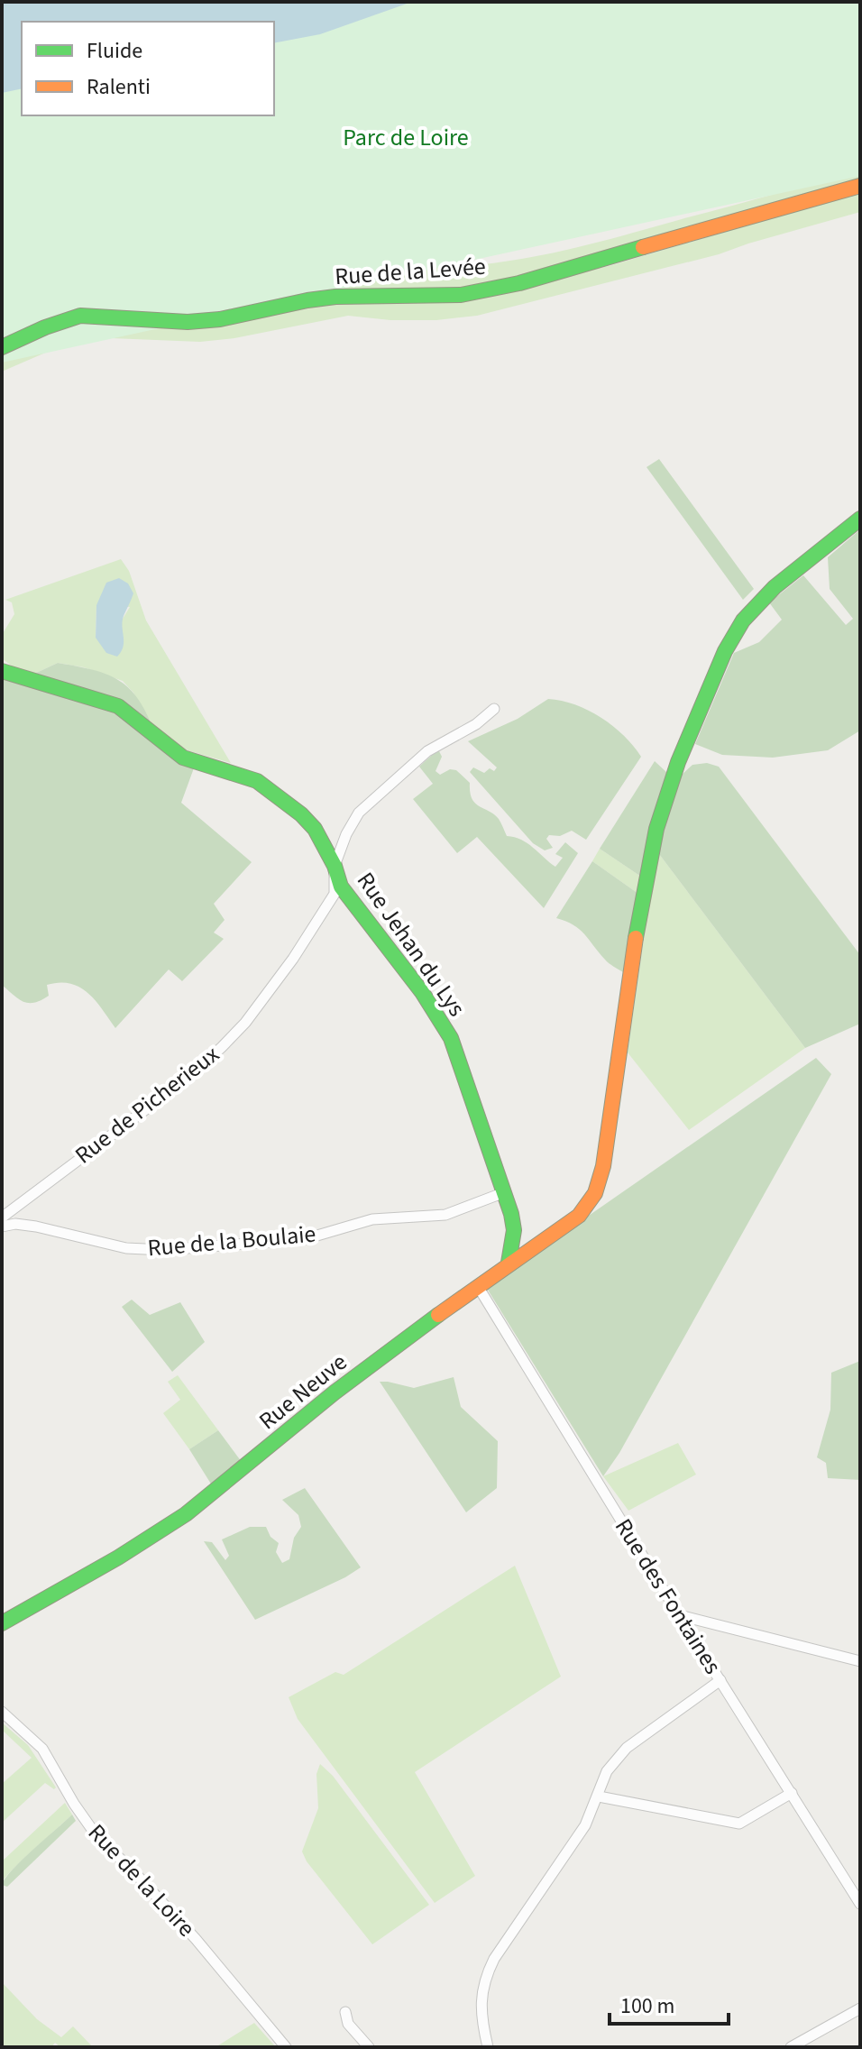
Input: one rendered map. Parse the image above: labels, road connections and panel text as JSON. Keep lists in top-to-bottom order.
{
  "streets": {
    "street": [
      "Rue de la Levée",
      "Rue Jehan du Lys",
      "Rue de Picherieux",
      "Rue de la Boulaie",
      "Rue Neuve",
      "Rue des Fontaines",
      "Rue de la Loire"
    ]
  },
  "crossings": [
    ["Rue Jehan du Lys", "Rue de Picherieux"],
    ["Rue Jehan du Lys", "Rue de la Boulaie"],
    ["Rue Jehan du Lys", "Rue Neuve"],
    ["Rue Neuve", "Rue des Fontaines"]
  ],
  "parks": ["Parc de Loire"],
  "legend": ["Fluide", "Ralenti"],
  "scale_bar": "100 m"
}
